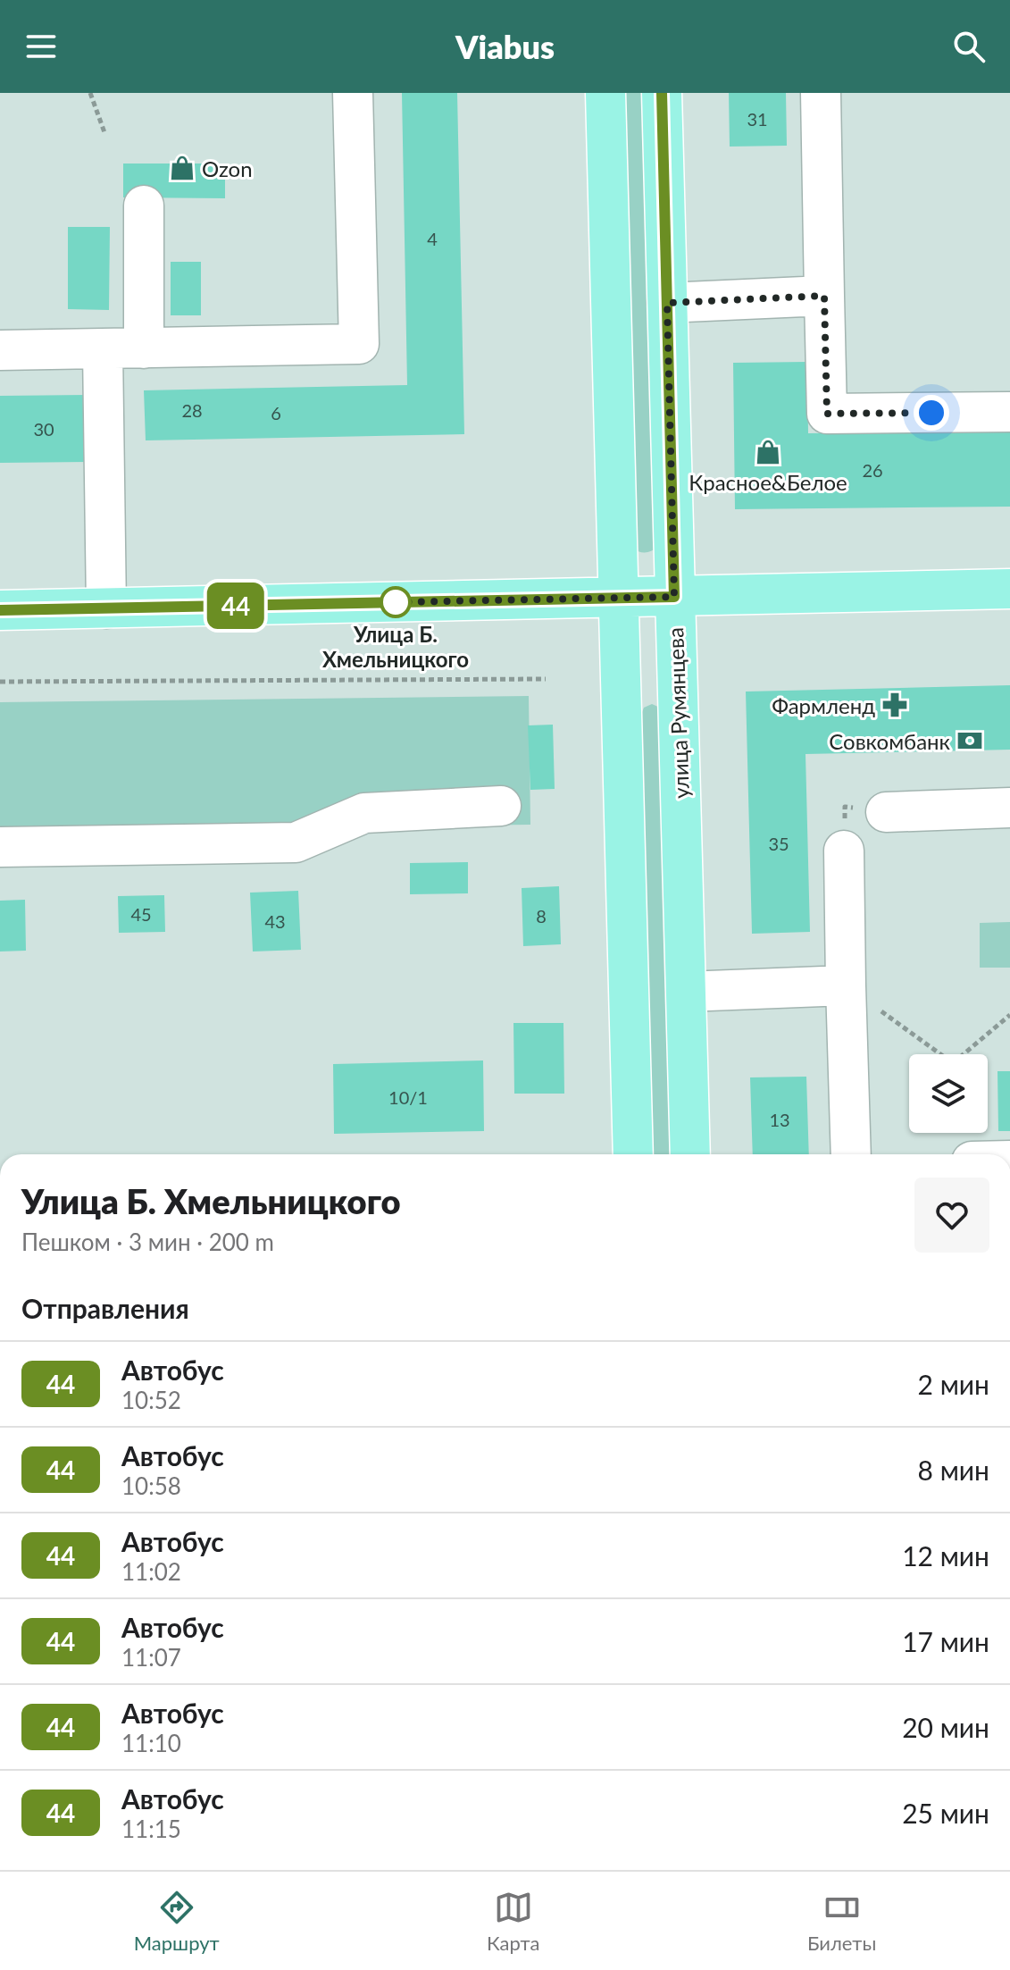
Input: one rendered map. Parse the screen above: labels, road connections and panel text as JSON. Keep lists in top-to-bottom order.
{
  "streets": {
    "main road": ["улица Румянцева"]
  },
  "places": {
    "shop": ["Ozon", "Красное&Белое"],
    "other": ["Улица Б. Хмельницкого"],
    "pharmacy": ["Фармленд"],
    "bank": ["Совкомбанк"]
  },
  "lines": ["bus line 44"],
  "house_numbers": [
    "31",
    "4",
    "28",
    "6",
    "30",
    "26",
    "35",
    "45",
    "8",
    "43",
    "10/1",
    "13"
  ],
  "page": {
    "header": "Viabus",
    "on_map": "44",
    "heading": [
      ["Улица Б. Хмельницкого", "Пешком · 3 мин · 200 m"],
      "Отправления"
    ],
    "list": [
      {
        "mark": "44",
        "name": "Автобус",
        "note": "10:52",
        "value": "2 мин"
      },
      {
        "mark": "44",
        "name": "Автобус",
        "note": "10:58",
        "value": "8 мин"
      },
      {
        "mark": "44",
        "name": "Автобус",
        "note": "11:02",
        "value": "12 мин"
      },
      {
        "mark": "44",
        "name": "Автобус",
        "note": "11:07",
        "value": "17 мин"
      },
      {
        "mark": "44",
        "name": "Автобус",
        "note": "11:10",
        "value": "20 мин"
      },
      {
        "mark": "44",
        "name": "Автобус",
        "note": "11:15",
        "value": "25 мин"
      }
    ],
    "tabs": ["Маршрут", "Карта", "Билеты"]
  }
}
